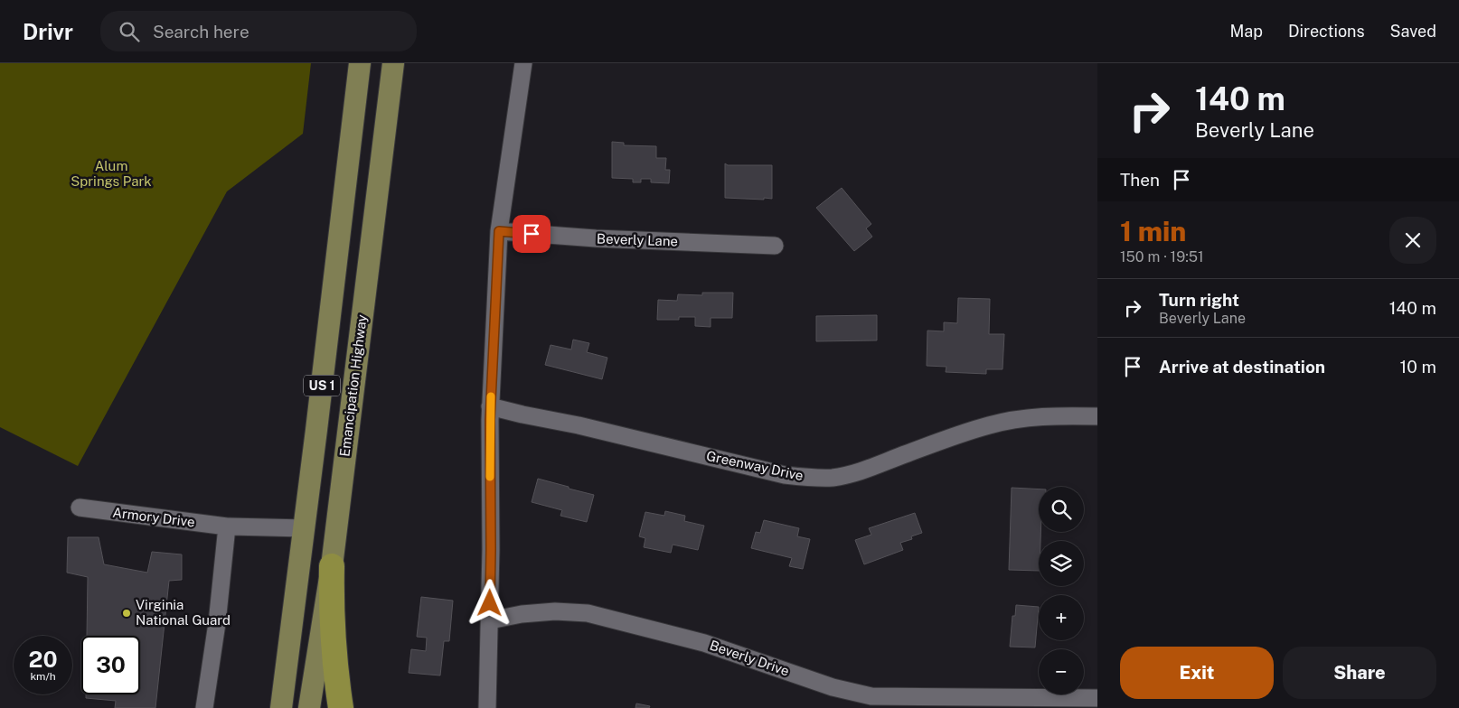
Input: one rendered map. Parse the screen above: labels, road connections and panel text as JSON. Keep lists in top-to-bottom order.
{
  "streets": {
    "main road": ["US 1", "Emancipation Highway"],
    "street": [
      "Beverly Lane",
      "Greenway Drive",
      "Armory Drive",
      "Beverly Drive"
    ]
  },
  "crossings": [
    ["US 1", "Armory Drive"]
  ],
  "parks": ["Alum Springs Park"],
  "places": ["Virginia National Guard"],
  "page": {
    "header": "Drivr",
    "search": "Search here",
    "nav": ["Map", "Directions", "Saved"],
    "turn": ["140 m", "Beverly Lane"],
    "then": "Then",
    "heading": ["1 min", "150 m · 19:51"],
    "list": [
      {
        "name": "Turn right",
        "note": "Beverly Lane",
        "value": "140 m"
      },
      {
        "name": "Arrive at destination",
        "value": "10 m"
      }
    ],
    "map_buttons": ["+", "−"],
    "speed": "20 km/h",
    "limit": "30",
    "buttons": ["Exit", "Share"]
  }
}
